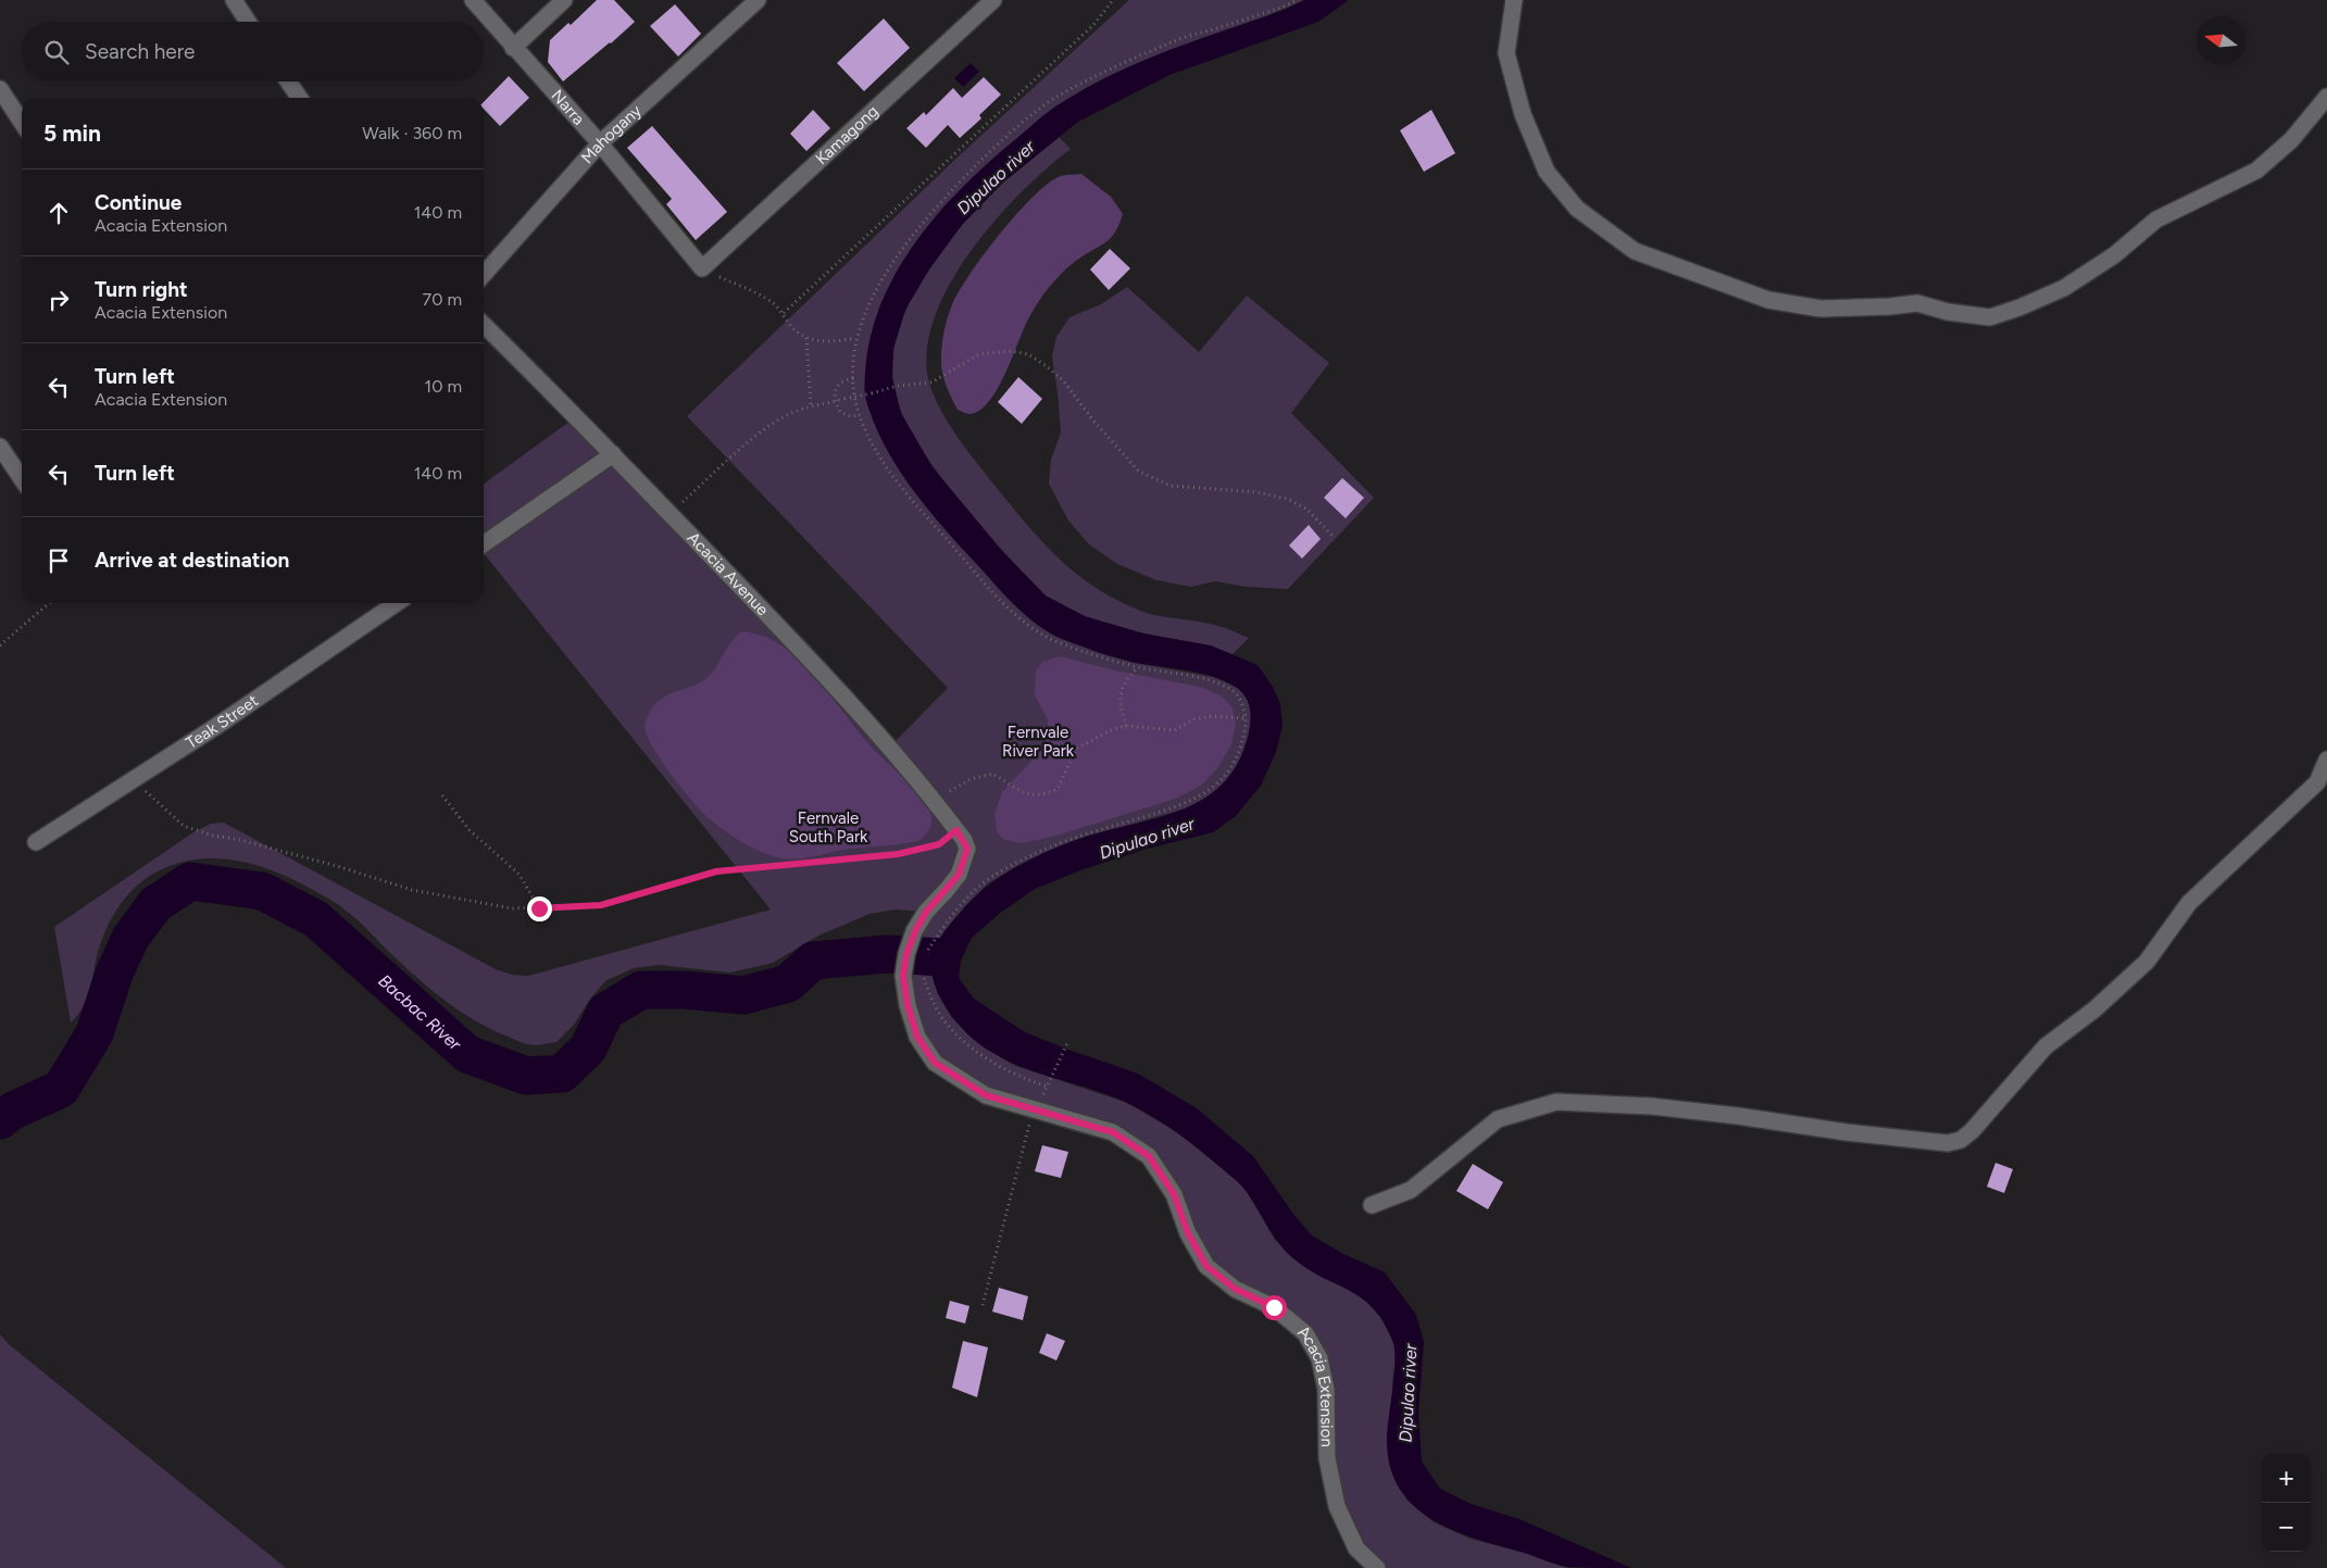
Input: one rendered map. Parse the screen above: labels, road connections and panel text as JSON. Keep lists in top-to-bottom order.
{
  "streets": {
    "street": [
      "Narra",
      "Mahogany",
      "Kamagong",
      "Acacia Avenue",
      "Teak Street",
      "Acacia Extension"
    ]
  },
  "crossings": [
    ["Narra", "Mahogany"],
    ["Narra", "Kamagong"],
    ["Acacia Avenue", "Acacia Extension"]
  ],
  "water": ["Dipulao river", "Bacbac River"],
  "parks": ["Fernvale River Park", "Fernvale South Park"],
  "north": "left",
  "page": {
    "search": "Search here",
    "heading": ["5 min", "Walk · 360 m"],
    "list": [
      ["Continue", "Acacia Extension", "140 m"],
      ["Turn right", "Acacia Extension", "70 m"],
      ["Turn left", "Acacia Extension", "10 m"],
      ["Turn left", "140 m"],
      "Arrive at destination"
    ],
    "map_buttons": ["+", "−"]
  }
}
